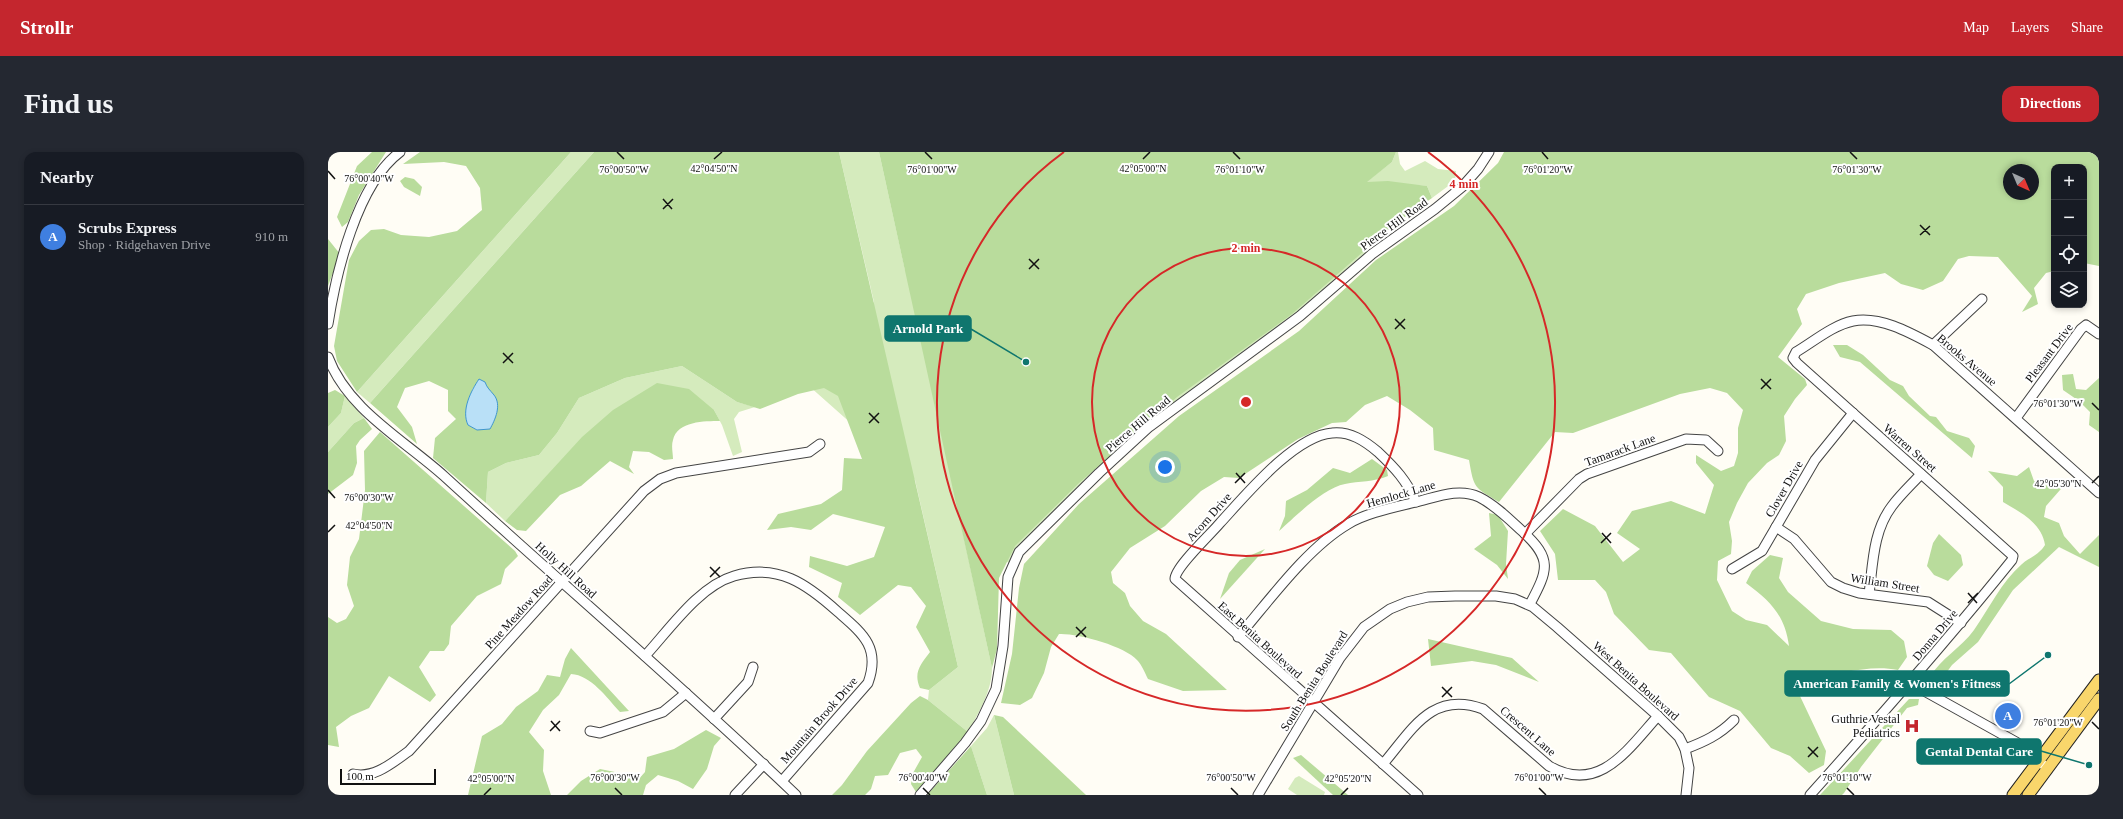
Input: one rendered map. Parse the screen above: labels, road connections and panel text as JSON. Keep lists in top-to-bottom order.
{
  "streets": {
    "street": [
      "Pierce Hill Road",
      "Pleasant Drive",
      "Brooks Avenue",
      "Warren Street",
      "Tamarack Lane",
      "Clover Drive",
      "Hemlock Lane",
      "Acorn Drive",
      "Holly Hill Road",
      "William Street",
      "Pine Meadow Road",
      "Donna Drive",
      "East Benita Boulevard",
      "South Benita Boulevard",
      "West Benita Boulevard",
      "Mountain Brook Drive",
      "Crescent Lane"
    ]
  },
  "crossings": [
    ["Pleasant Drive", "Brooks Avenue"],
    ["Brooks Avenue", "Warren Street"],
    ["Warren Street", "Clover Drive"],
    ["Warren Street", "Donna Drive"],
    ["Tamarack Lane", "Hemlock Lane"],
    ["Clover Drive", "William Street"],
    ["Hemlock Lane", "Acorn Drive"],
    ["Hemlock Lane", "East Benita Boulevard"],
    ["Hemlock Lane", "South Benita Boulevard"],
    ["Hemlock Lane", "West Benita Boulevard"],
    ["Acorn Drive", "East Benita Boulevard"],
    ["Holly Hill Road", "Pine Meadow Road"],
    ["Holly Hill Road", "Mountain Brook Drive"],
    ["William Street", "Donna Drive"],
    ["East Benita Boulevard", "South Benita Boulevard"],
    ["East Benita Boulevard", "Crescent Lane"],
    ["South Benita Boulevard", "West Benita Boulevard"],
    ["West Benita Boulevard", "Crescent Lane"]
  ],
  "places": {
    "other": ["Arnold Park", "American Family & Women's Fitness", "Gental Dental Care"],
    "hospital": ["Guthrie Vestal Pediatrics"]
  },
  "scale_bar": "100 m",
  "north": "bottom right",
  "page": {
    "header": "Strollr",
    "nav": ["Map", "Layers", "Share"],
    "buttons": "Directions",
    "title": "Find us",
    "heading": "Nearby",
    "map_buttons": ["+", "−"],
    "list": [
      {
        "mark": "A",
        "name": "Scrubs Express",
        "note": "Shop · Ridgehaven Drive",
        "value": "910 m"
      }
    ],
    "pins": "A",
    "scale": "100 m"
  },
  "coordinates": [
    "42°04'50\"N",
    "42°05'00\"N",
    "76°00'50\"W",
    "76°01'00\"W",
    "76°01'10\"W",
    "76°01'20\"W",
    "76°01'30\"W",
    "76°00'40\"W",
    "42°05'30\"N",
    "76°00'30\"W",
    "42°05'20\"N"
  ],
  "rings": ["4 min", "2 min"]
}
